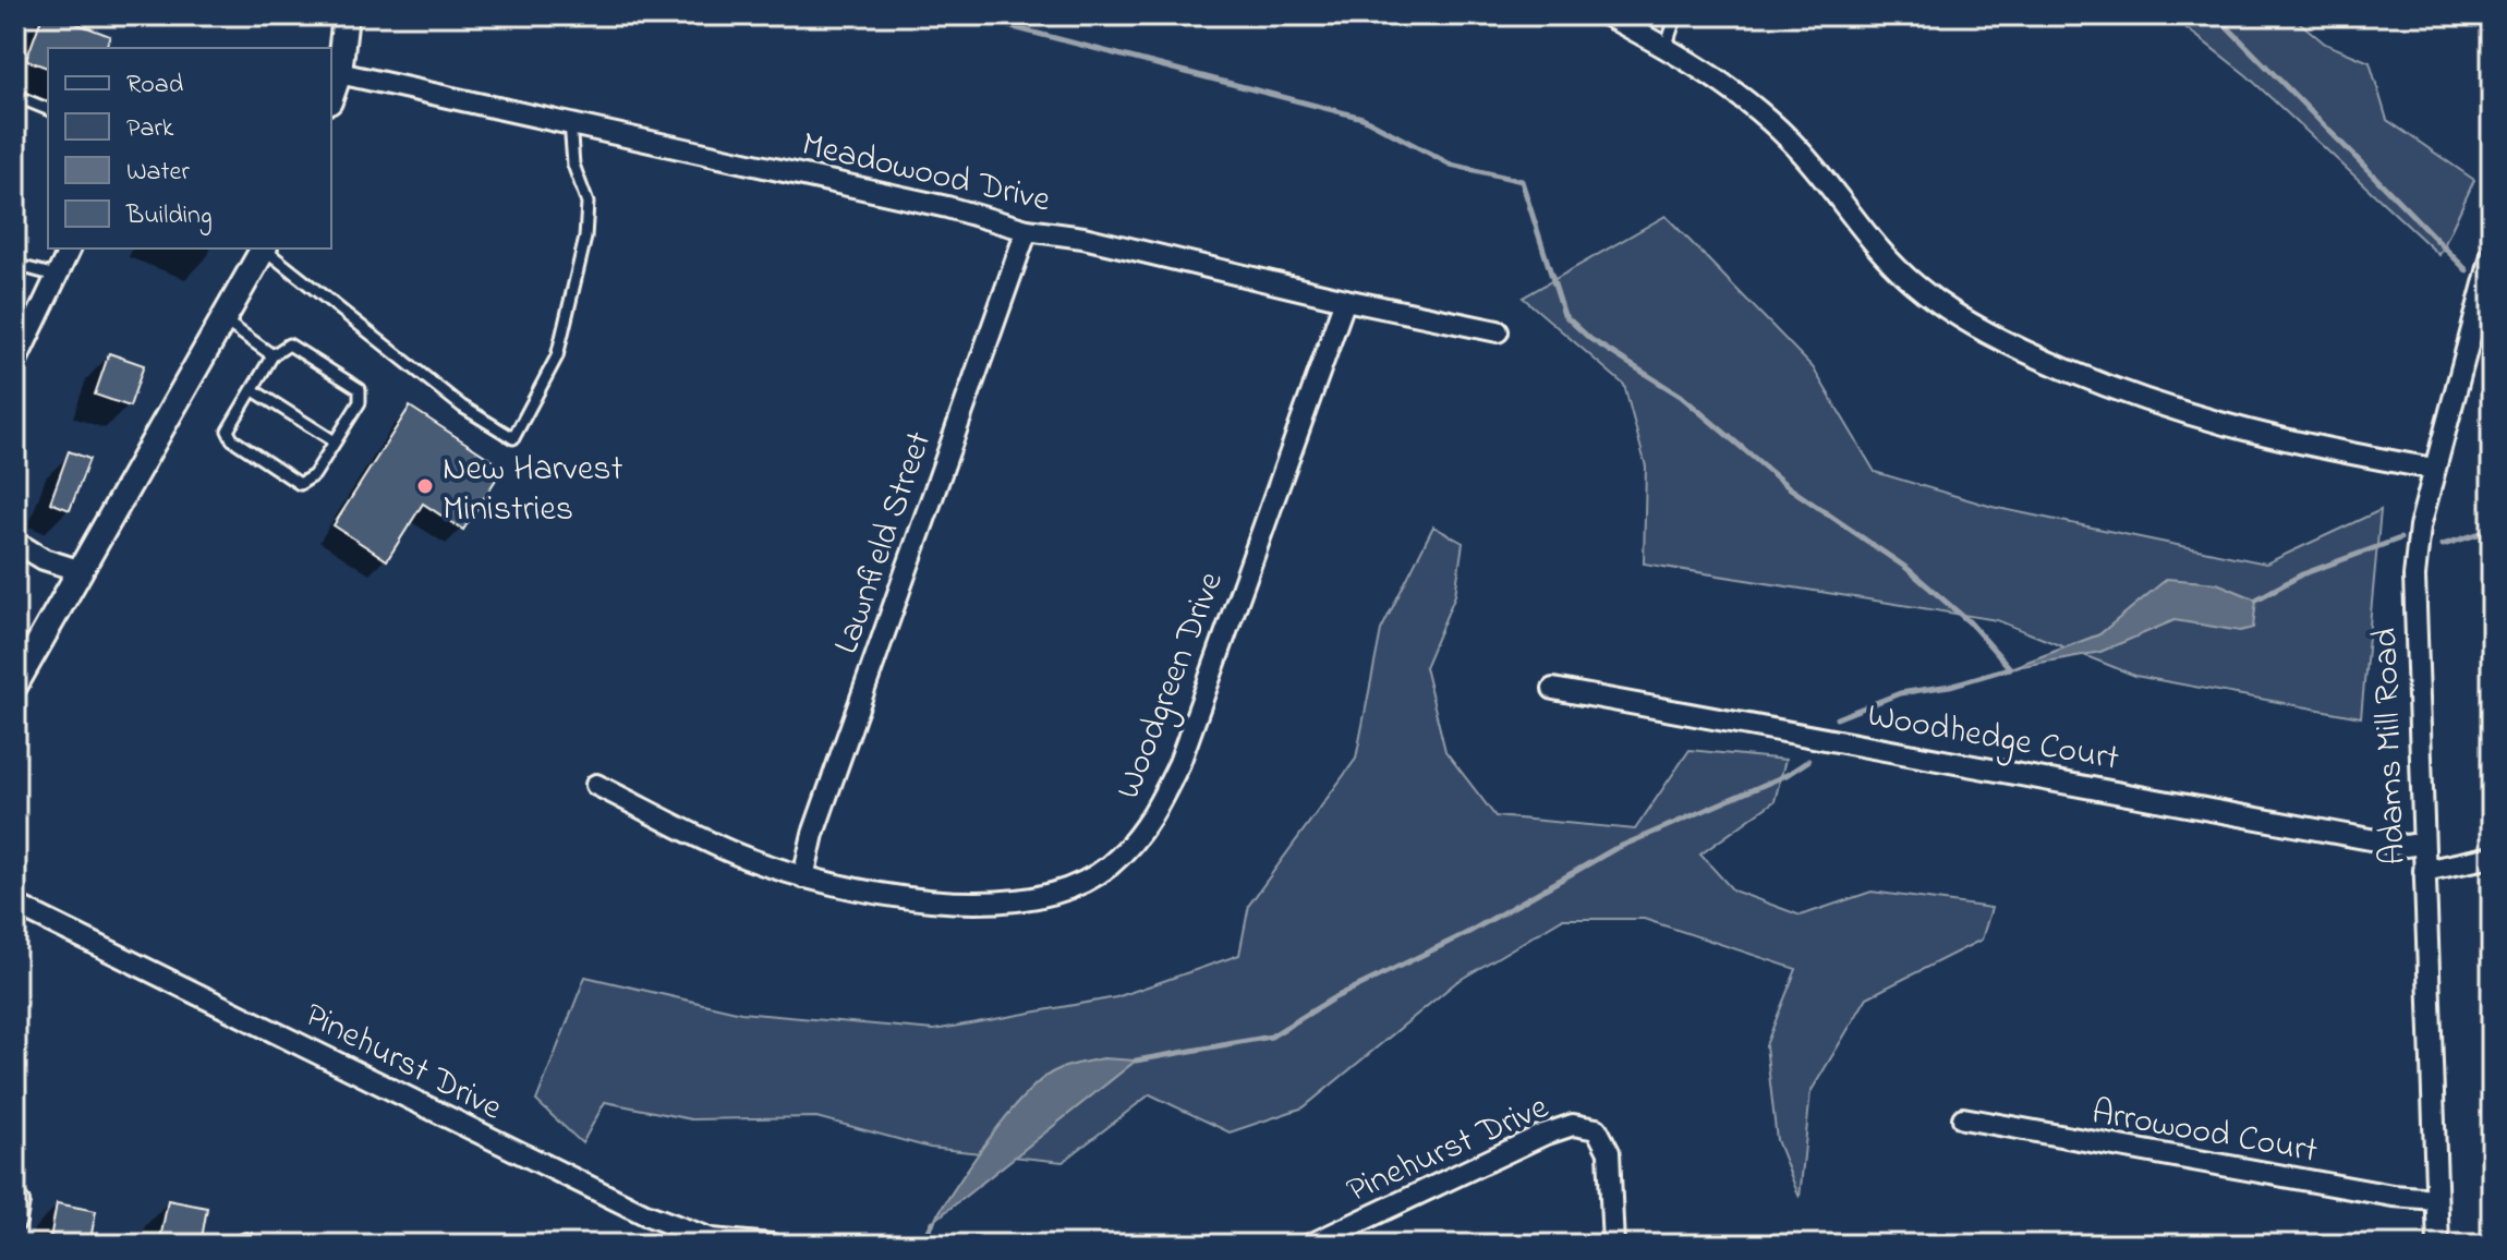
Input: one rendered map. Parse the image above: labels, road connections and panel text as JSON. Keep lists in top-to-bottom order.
{
  "streets": {
    "street": [
      "Meadowood Drive",
      "Lawnfield Street",
      "Woodgreen Drive",
      "Woodhedge Court",
      "Adams Mill Road",
      "Pinehurst Drive",
      "Arrowood Court"
    ]
  },
  "crossings": [
    ["Meadowood Drive", "Lawnfield Street"],
    ["Meadowood Drive", "Woodgreen Drive"],
    ["Lawnfield Street", "Woodgreen Drive"],
    ["Woodhedge Court", "Adams Mill Road"],
    ["Adams Mill Road", "Arrowood Court"]
  ],
  "places": ["New Harvest Ministries"],
  "legend": [
    "Road",
    "Park",
    "Water",
    "Building"
  ]
}
